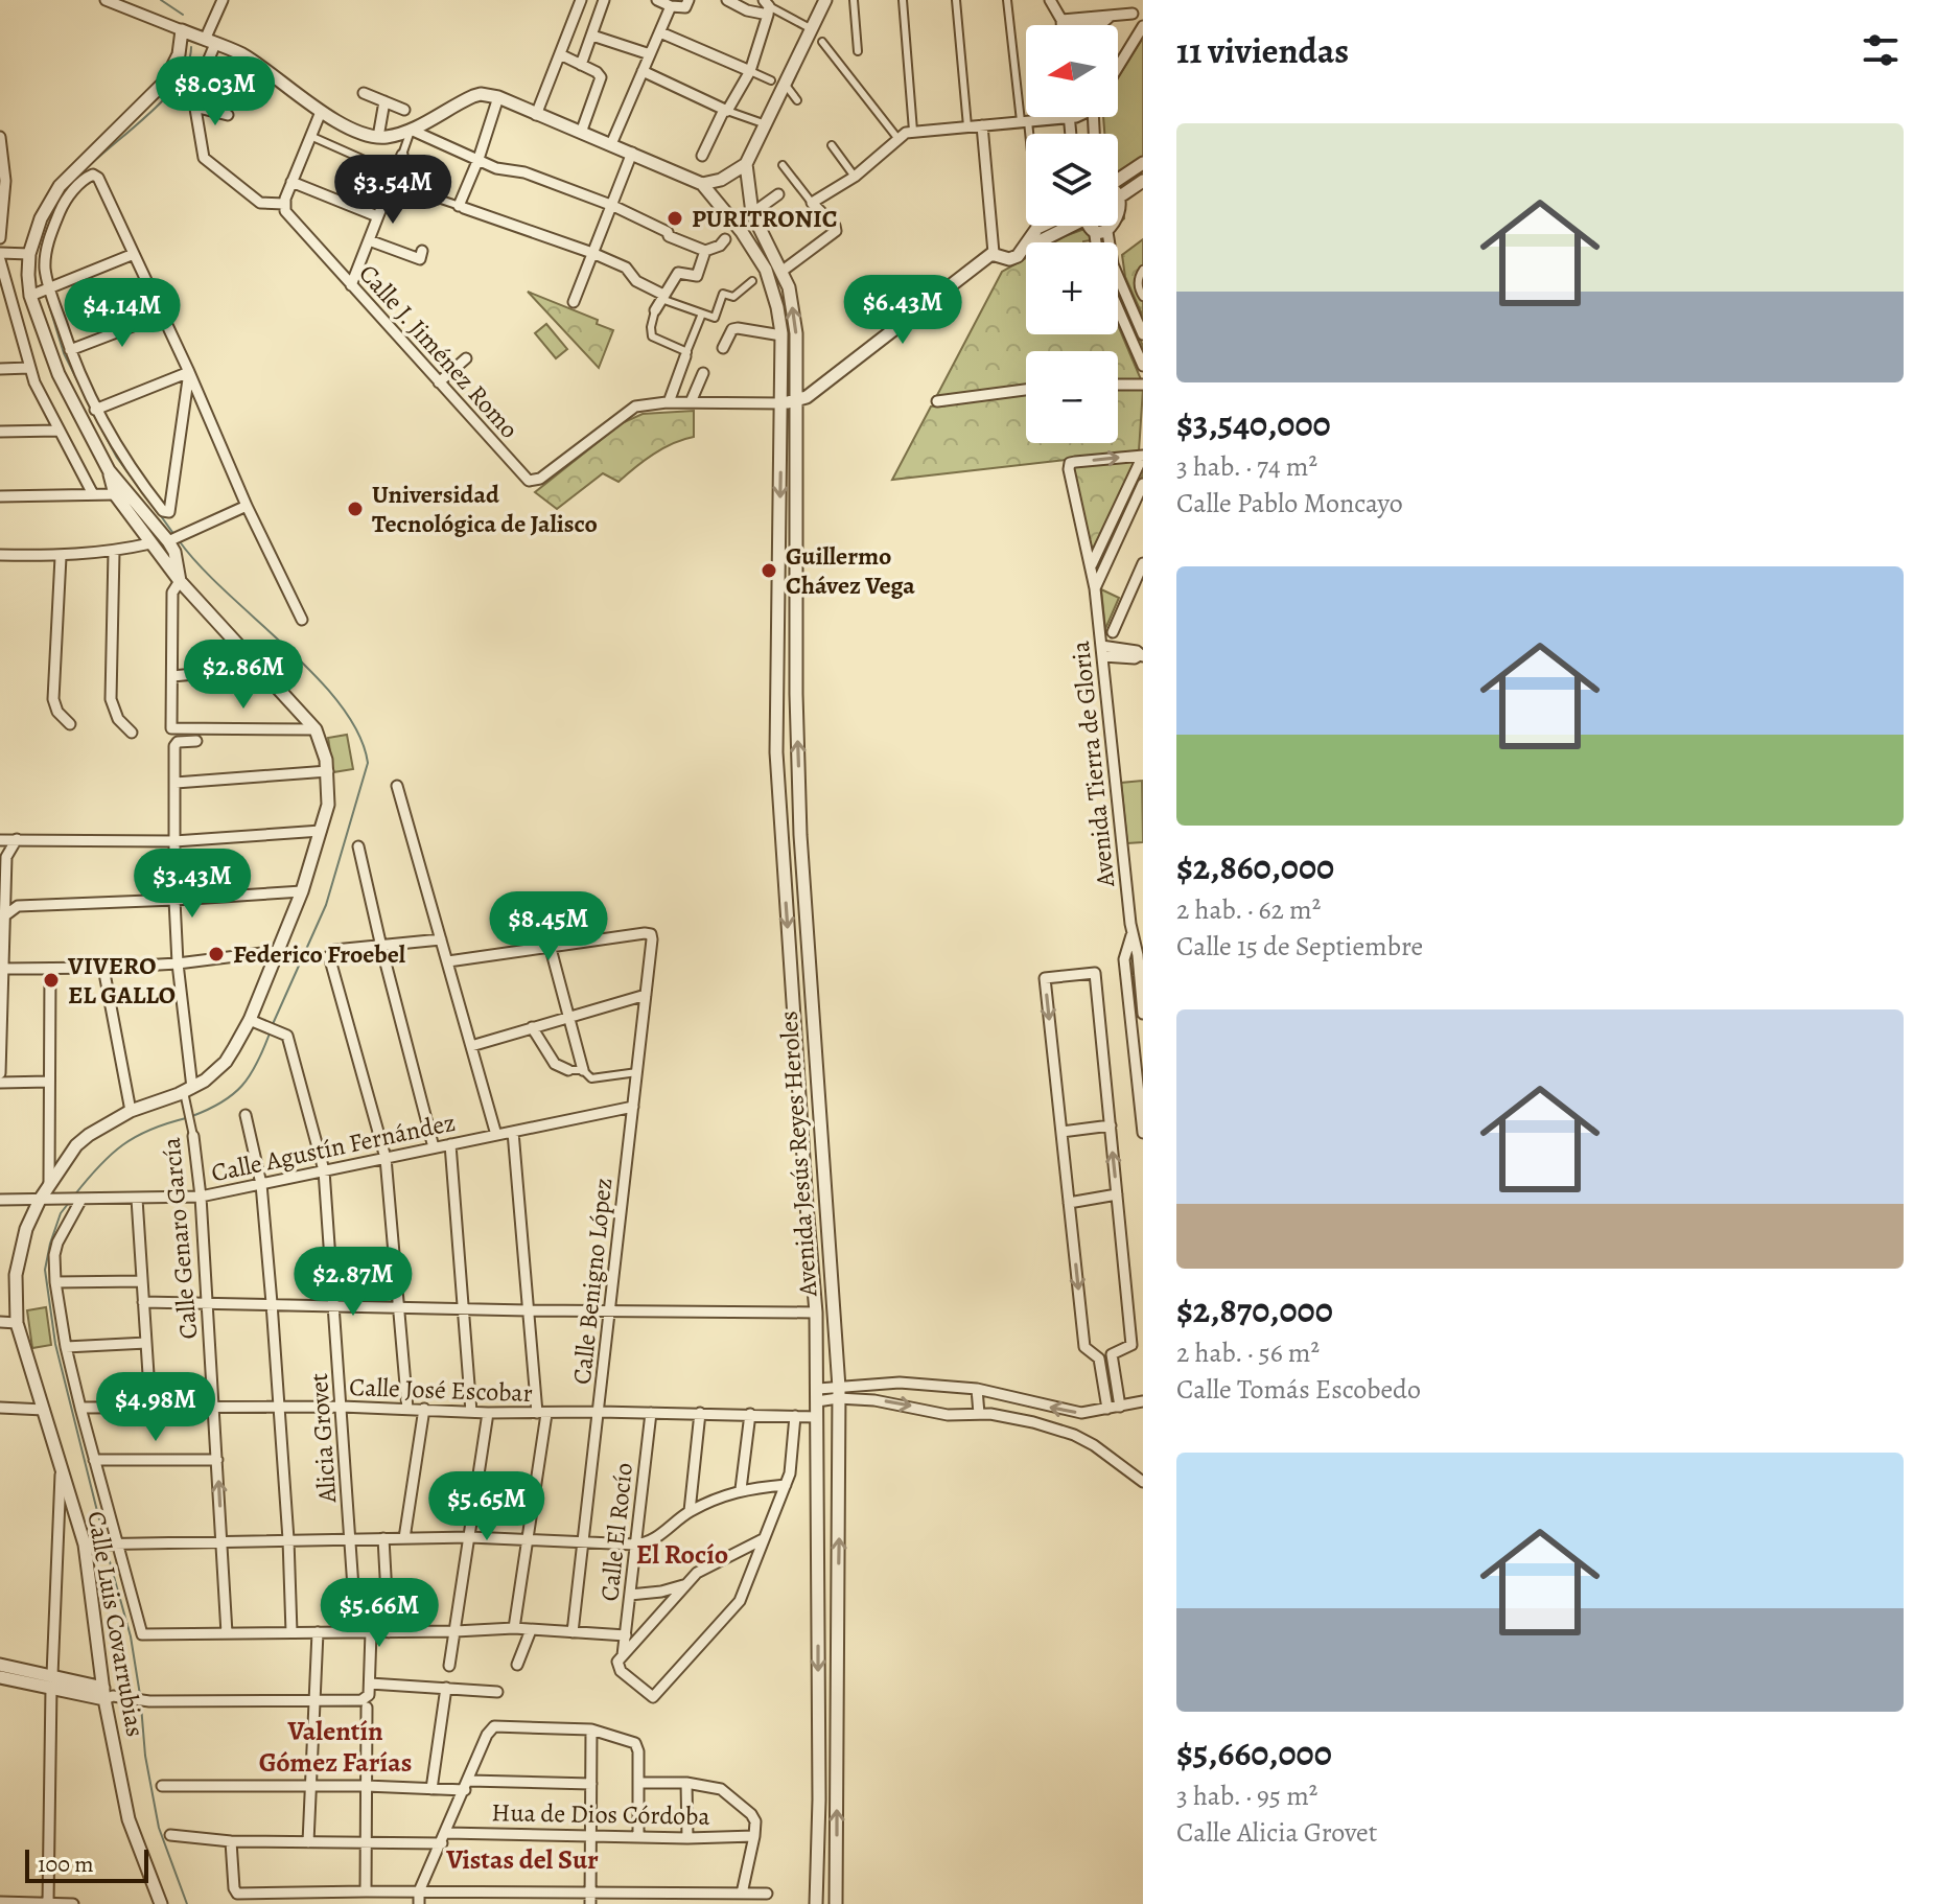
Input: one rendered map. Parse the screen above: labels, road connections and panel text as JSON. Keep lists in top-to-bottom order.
{
  "streets": {
    "street": [
      "Calle J. Jiménez Romo",
      "Avenida Tierra de Gloria",
      "Calle Agustín Fernández",
      "Avenida Jesús Reyes Heroles",
      "Calle Genaro García",
      "Calle Benigno López",
      "Calle José Escobar",
      "Alicia Grovet",
      "Calle El Rocío",
      "Calle Luis Covarrubias",
      "Hua de Dios Córdoba"
    ]
  },
  "crossings": [
    ["Calle Agustín Fernández", "Calle Genaro García"],
    ["Calle Agustín Fernández", "Calle Benigno López"],
    ["Calle Agustín Fernández", "Alicia Grovet"],
    ["Calle Agustín Fernández", "Calle Luis Covarrubias"],
    ["Avenida Jesús Reyes Heroles", "Calle José Escobar"],
    ["Calle Genaro García", "Calle José Escobar"],
    ["Calle Genaro García", "Calle Luis Covarrubias"],
    ["Calle Benigno López", "Calle José Escobar"],
    ["Calle José Escobar", "Alicia Grovet"],
    ["Calle José Escobar", "Calle El Rocío"],
    ["Alicia Grovet", "Calle Luis Covarrubias"]
  ],
  "districts": ["El Rocío", "Valentín Gómez Farías", "Vistas del Sur"],
  "places": [
    "PURITRONIC",
    "Universidad Tecnológica de Jalisco",
    "Guillermo Chávez Vega",
    "Federico Froebel",
    "VIVERO EL GALLO"
  ],
  "scale_bar": "100 m",
  "north": "left",
  "page": {
    "heading": "11 viviendas",
    "map_buttons": ["+", "−"],
    "price": [
      "$8.03M",
      "$3.54M",
      "$6.43M",
      "$4.14M",
      "$2.86M",
      "$3.43M",
      "$8.45M",
      "$2.87M",
      "$4.98M",
      "$5.65M",
      "$5.66M"
    ],
    "list": [
      {
        "name": "$3,540,000",
        "note": "3 hab. · 74 m² · Calle Pablo Moncayo"
      },
      {
        "name": "$2,860,000",
        "note": "2 hab. · 62 m² · Calle 15 de Septiembre"
      },
      {
        "name": "$2,870,000",
        "note": "2 hab. · 56 m² · Calle Tomás Escobedo"
      },
      {
        "name": "$5,660,000",
        "note": "3 hab. · 95 m² · Calle Alicia Grovet"
      }
    ],
    "scale": "100 m"
  }
}
